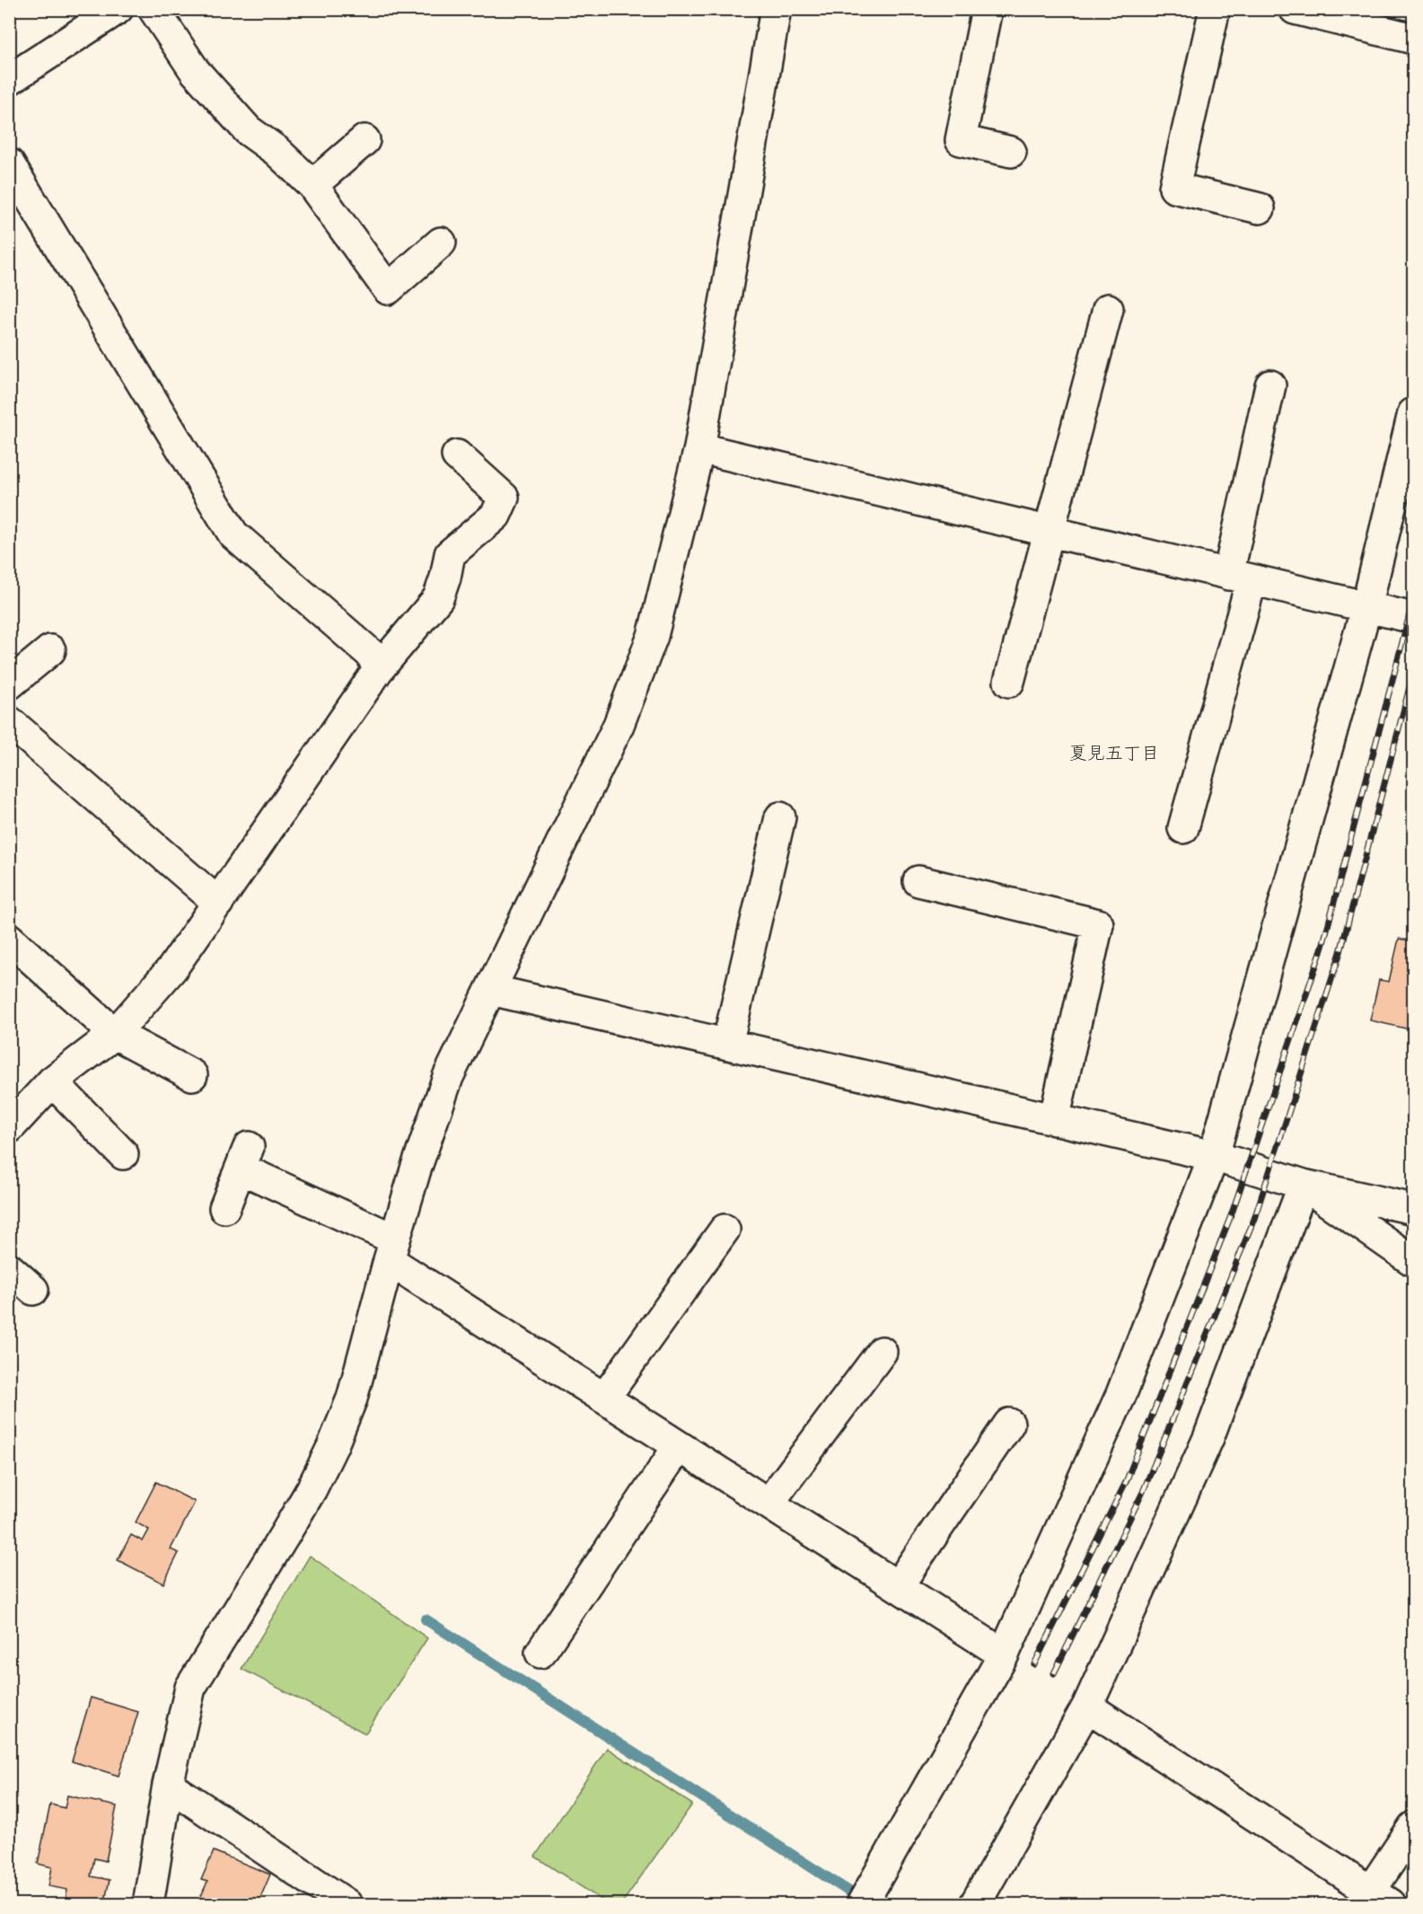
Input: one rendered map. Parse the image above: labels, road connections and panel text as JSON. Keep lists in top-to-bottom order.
{
  "districts": ["夏見五丁目"]
}
